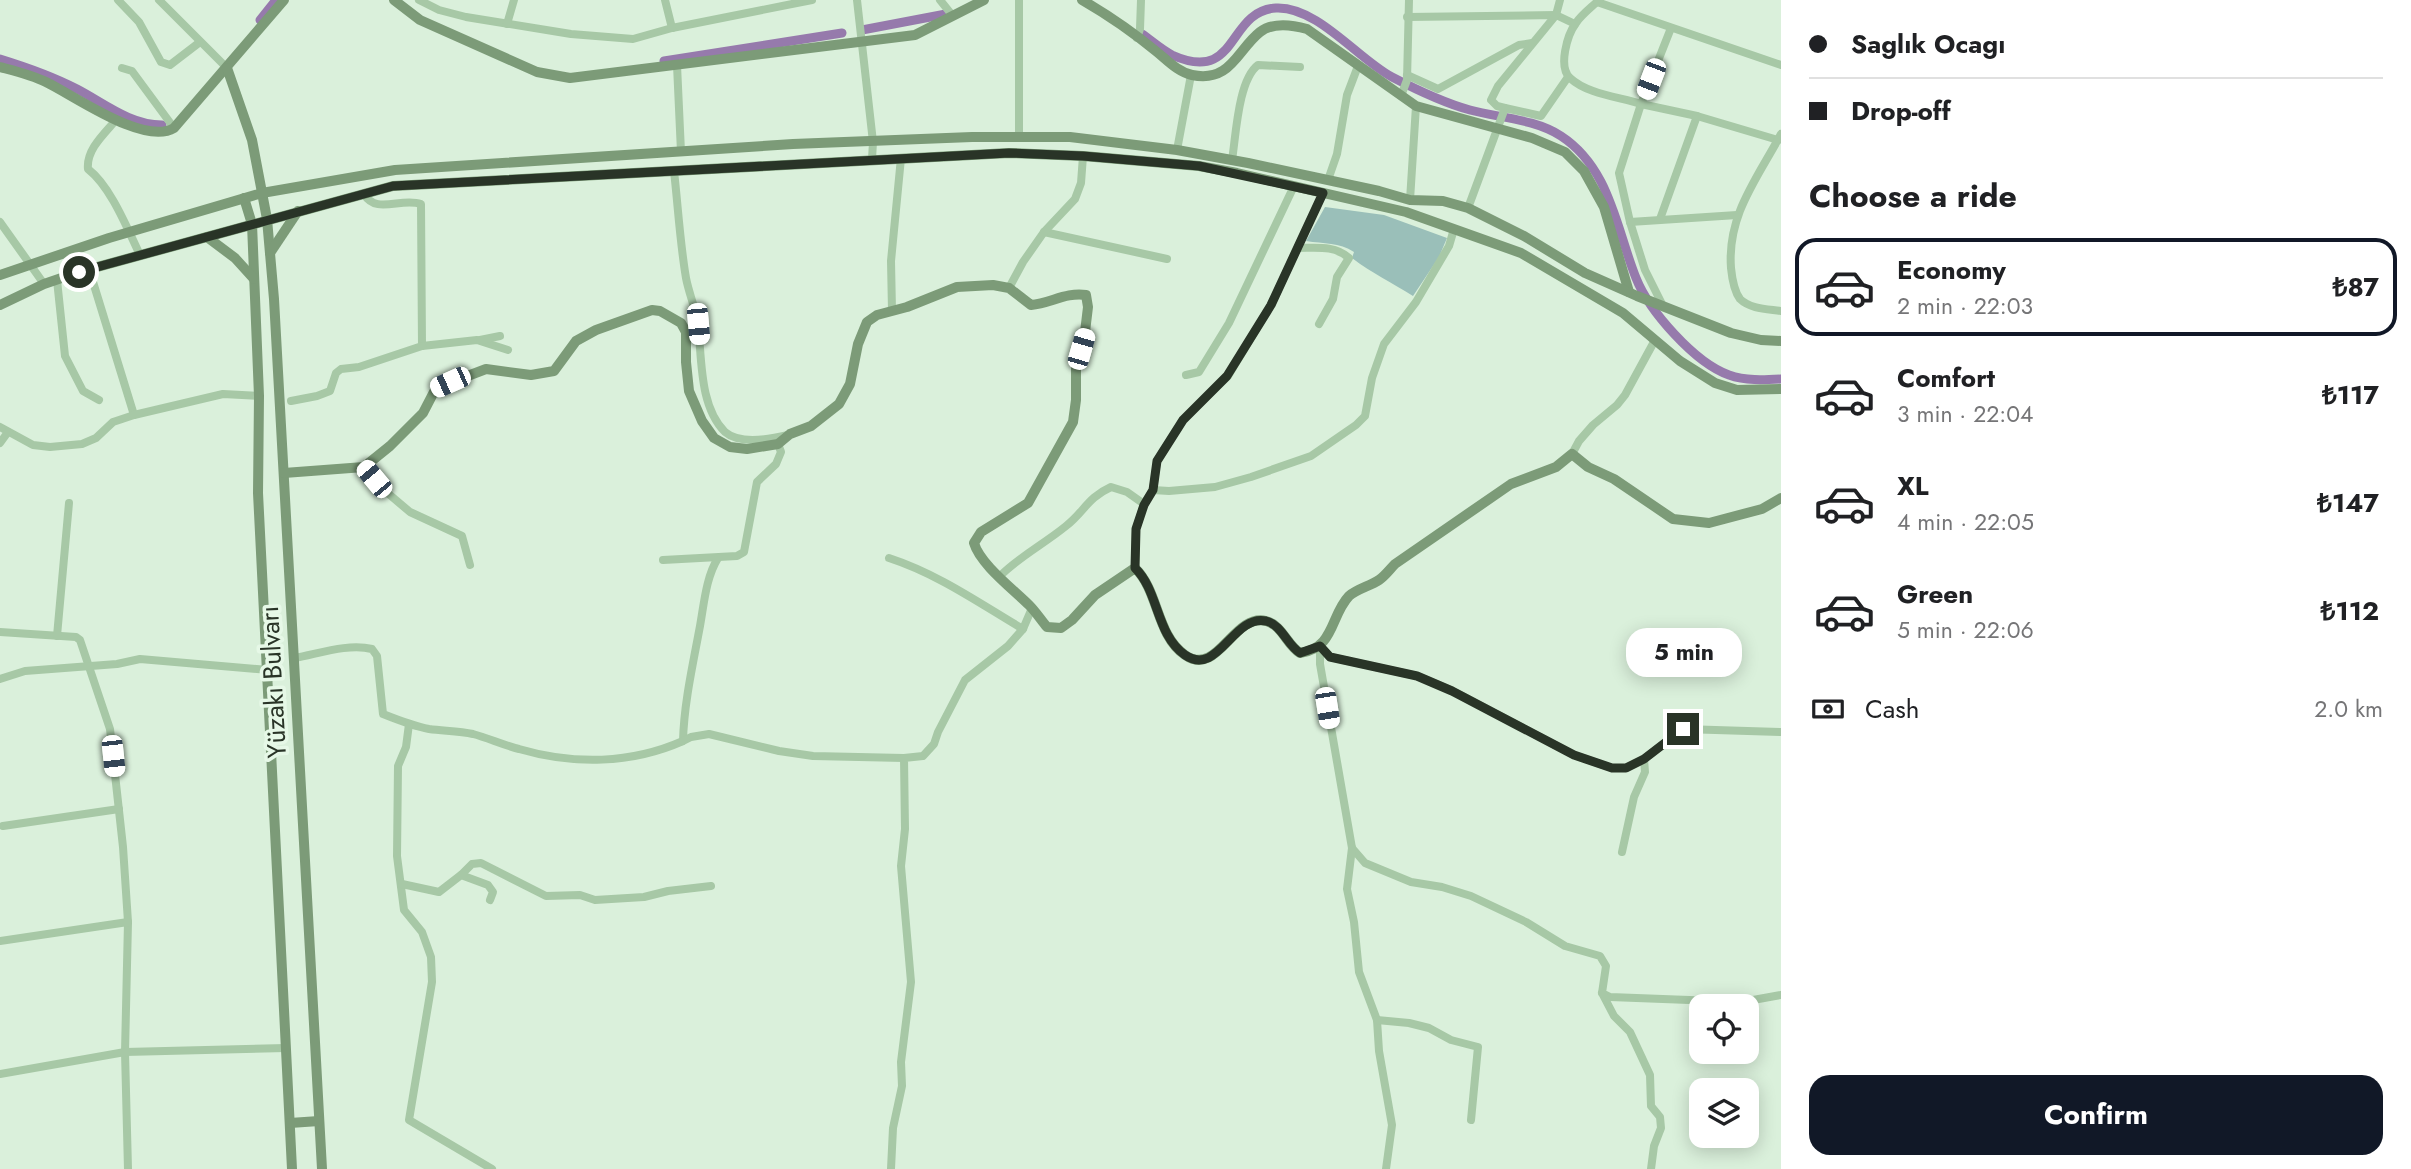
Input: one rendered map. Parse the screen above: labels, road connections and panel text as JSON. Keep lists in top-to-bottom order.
{
  "streets": {
    "main road": ["Yüzakı Bulvarı"]
  },
  "page": {
    "banner": ["Saglık Ocagı", "Drop-off"],
    "heading": "Choose a ride",
    "list": [
      {
        "name": "Economy",
        "note": "2 min · 22:03",
        "value": "₺87"
      },
      {
        "name": "Comfort",
        "note": "3 min · 22:04",
        "value": "₺117"
      },
      {
        "name": "XL",
        "note": "4 min · 22:05",
        "value": "₺147"
      },
      {
        "name": "Green",
        "note": "5 min · 22:06",
        "value": "₺112"
      }
    ],
    "bubble": "5 min",
    "pay": ["Cash", "2.0 km"],
    "buttons": "Confirm"
  }
}
